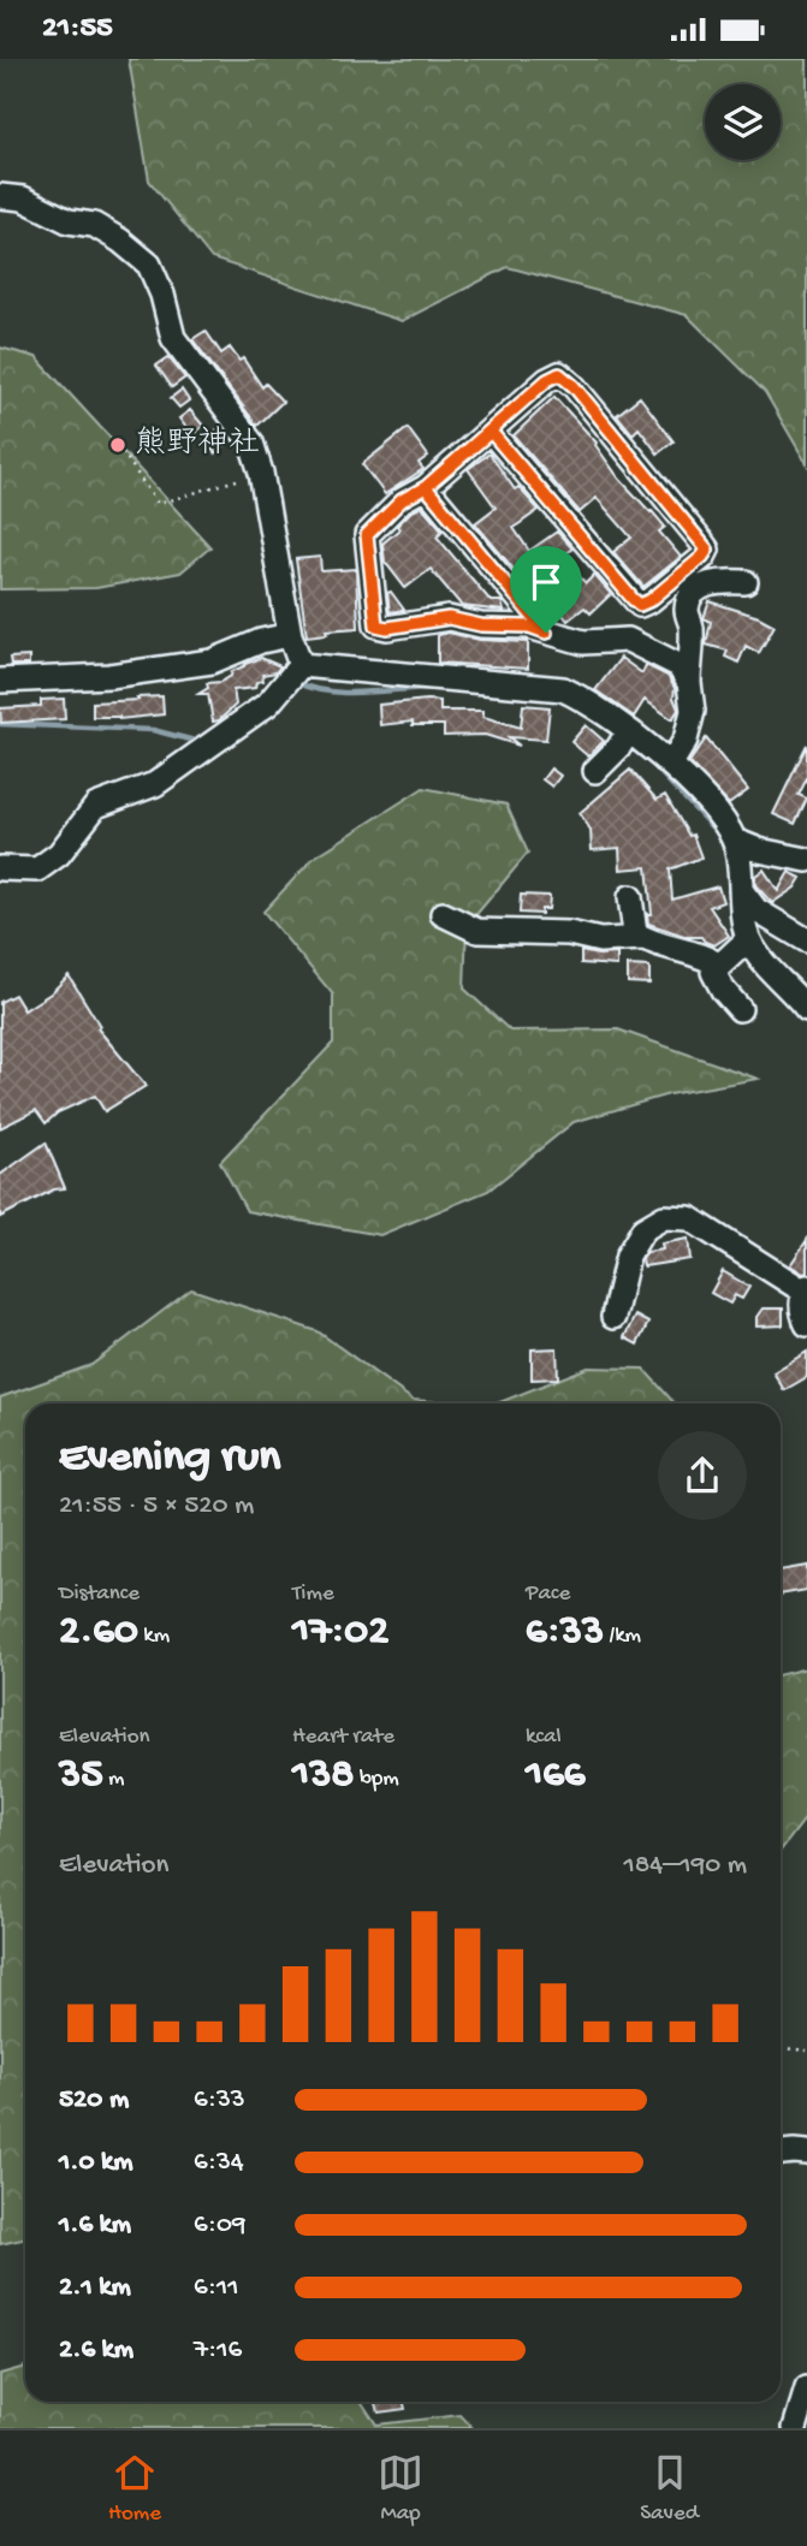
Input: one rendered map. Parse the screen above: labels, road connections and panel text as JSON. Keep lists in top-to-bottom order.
{
  "places": ["熊野神社"],
  "page": {
    "status": "21:55",
    "heading": ["Evening run", "21:55 · 5 × 520 m"],
    "stats": [
      ["Distance", "2.60 km"],
      ["Time", "17:02"],
      ["Pace", "6:33 /km"],
      ["Elevation", "35 m"],
      ["Heart rate", "138 bpm"],
      ["kcal", "166"]
    ],
    "chart": ["Elevation", "184–190 m"],
    "list": [
      {
        "name": "520 m",
        "note": "6:33"
      },
      {
        "name": "1.0 km",
        "note": "6:34"
      },
      {
        "name": "1.6 km",
        "note": "6:09"
      },
      {
        "name": "2.1 km",
        "note": "6:11"
      },
      {
        "name": "2.6 km",
        "note": "7:16"
      }
    ],
    "tabs": ["Home", "Map", "Saved"]
  }
}
